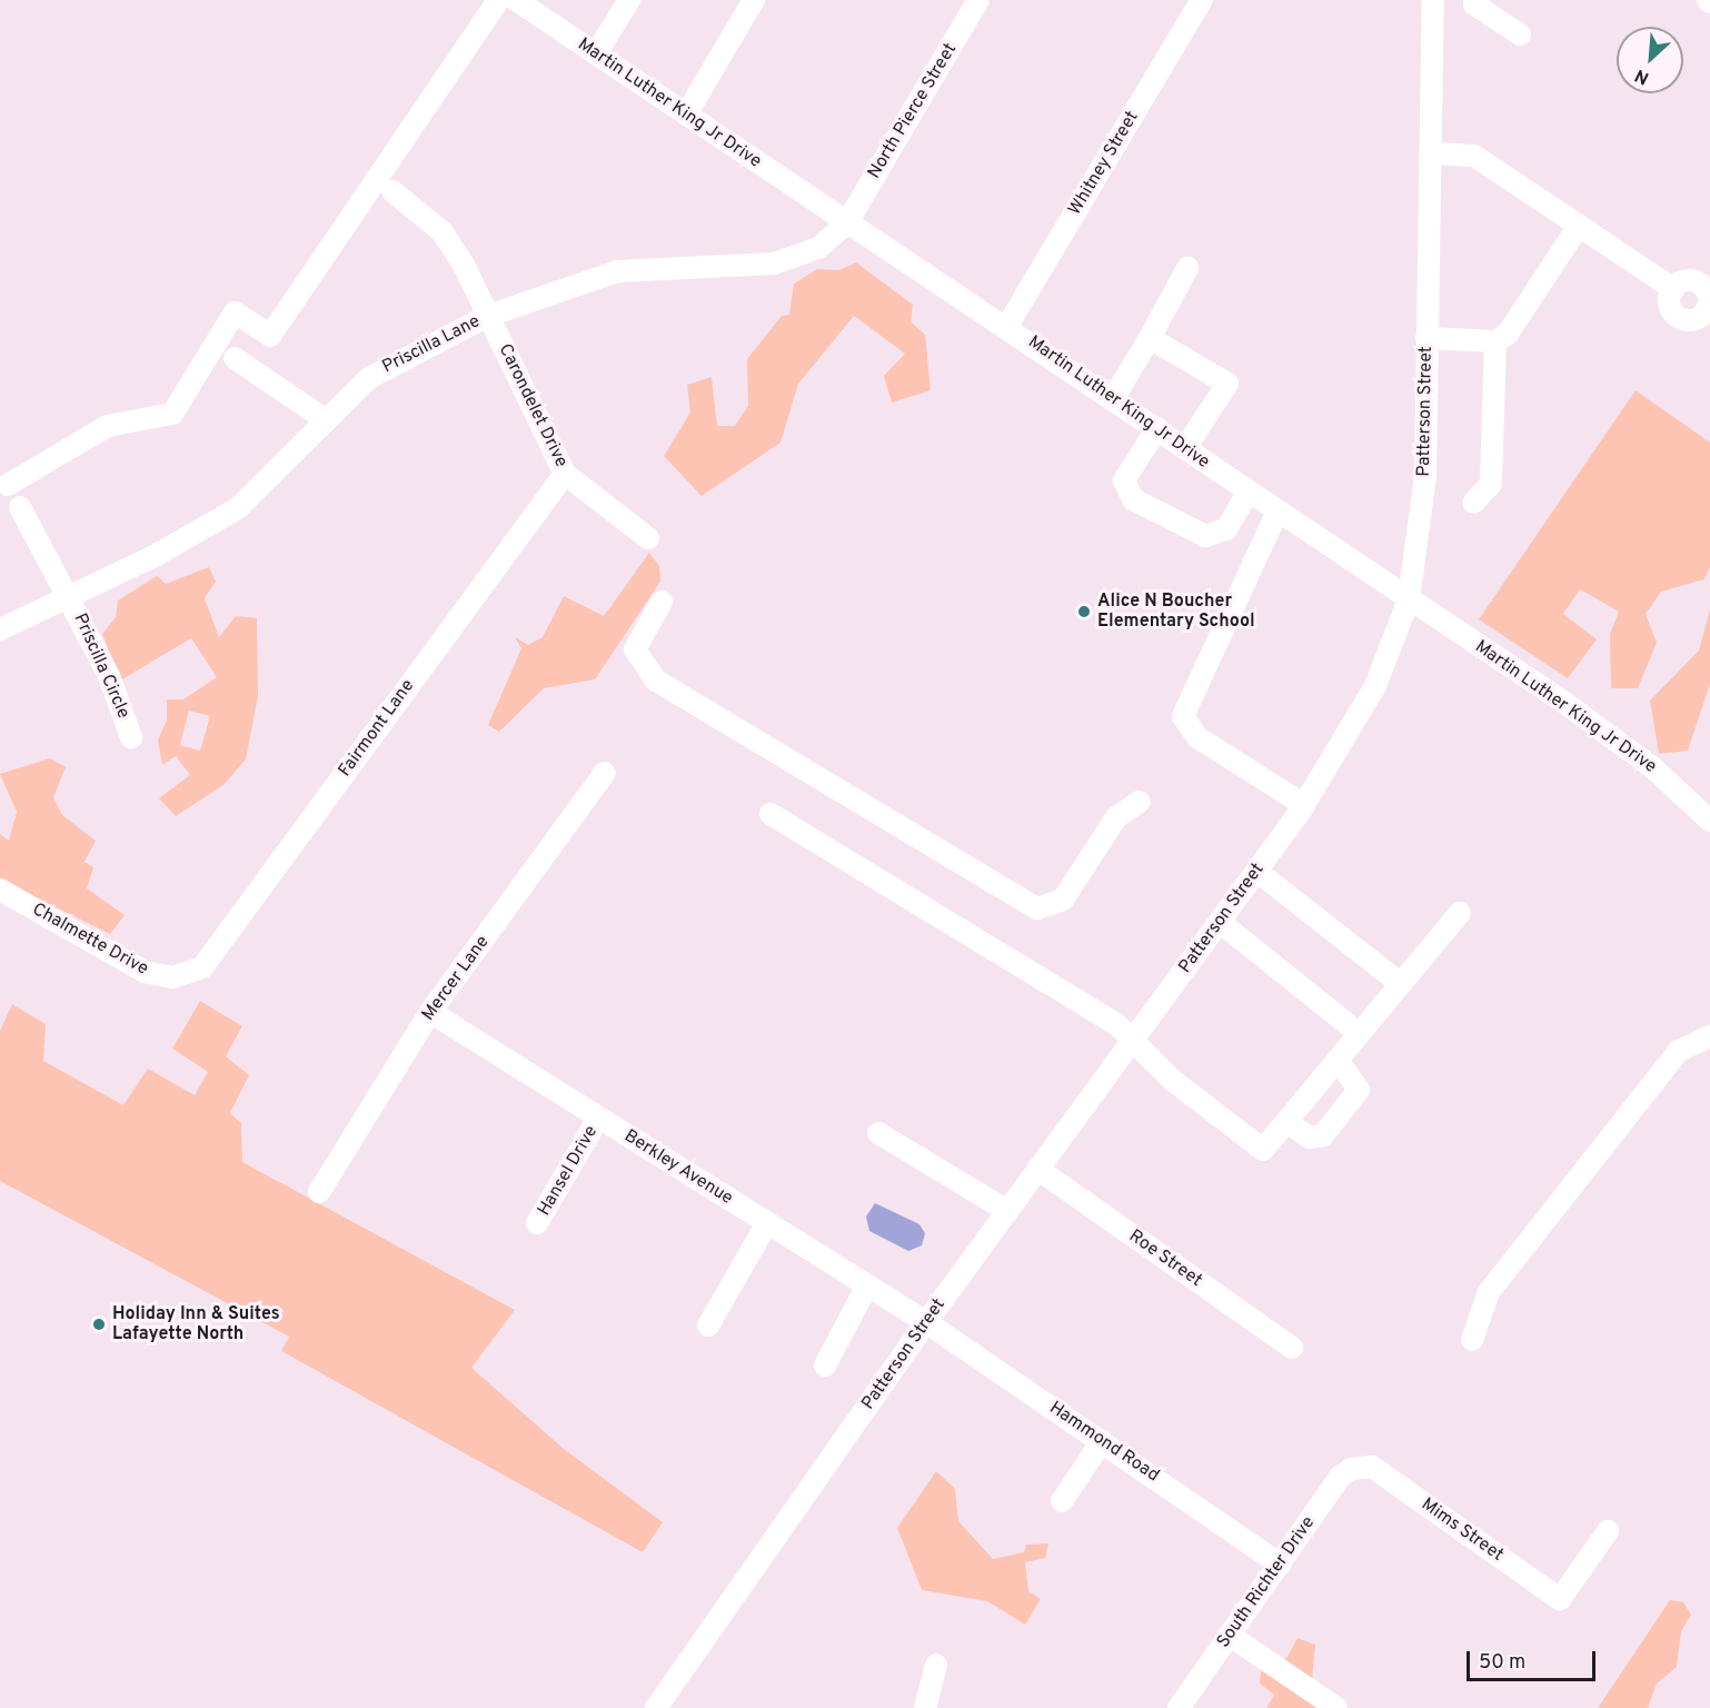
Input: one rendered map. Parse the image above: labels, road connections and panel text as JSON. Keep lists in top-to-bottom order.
{
  "streets": {
    "street": [
      "Martin Luther King Jr Drive",
      "North Pierce Street",
      "Whitney Street",
      "Priscilla Lane",
      "Carondelet Drive",
      "Patterson Street",
      "Priscilla Circle",
      "Fairmont Lane",
      "Chalmette Drive",
      "Mercer Lane",
      "Berkley Avenue",
      "Hansel Drive",
      "Roe Street",
      "Hammond Road",
      "Mims Street",
      "South Richter Drive"
    ]
  },
  "crossings": [
    ["Martin Luther King Jr Drive", "North Pierce Street"],
    ["Martin Luther King Jr Drive", "Whitney Street"],
    ["Martin Luther King Jr Drive", "Priscilla Lane"],
    ["Martin Luther King Jr Drive", "Patterson Street"],
    ["North Pierce Street", "Priscilla Lane"],
    ["Priscilla Lane", "Carondelet Drive"],
    ["Priscilla Lane", "Priscilla Circle"],
    ["Carondelet Drive", "Fairmont Lane"],
    ["Patterson Street", "Berkley Avenue"],
    ["Patterson Street", "Roe Street"],
    ["Patterson Street", "Hammond Road"],
    ["Fairmont Lane", "Chalmette Drive"],
    ["Mercer Lane", "Berkley Avenue"],
    ["Berkley Avenue", "Hansel Drive"],
    ["Berkley Avenue", "Hammond Road"],
    ["Hammond Road", "South Richter Drive"],
    ["Mims Street", "South Richter Drive"]
  ],
  "places": ["Alice N Boucher Elementary School", "Holiday Inn & Suites Lafayette North"],
  "scale_bar": "50 m",
  "north": "bottom left"
}
